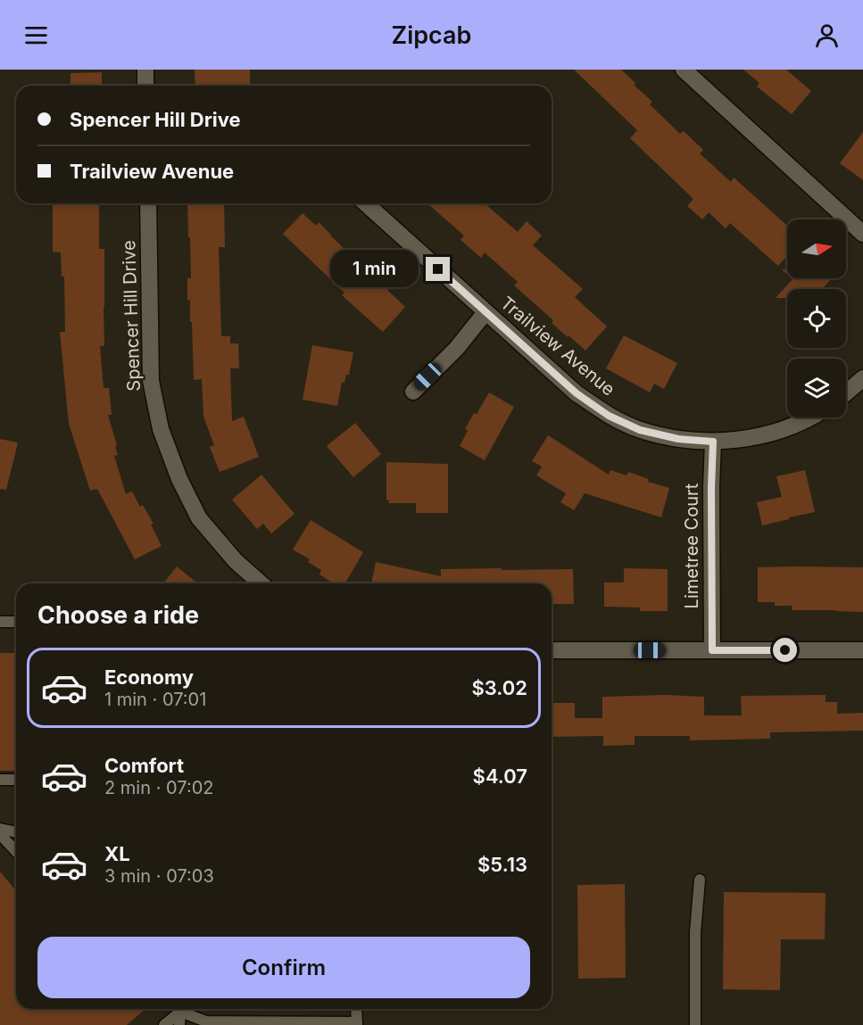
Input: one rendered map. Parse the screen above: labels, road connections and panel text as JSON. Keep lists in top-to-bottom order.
{
  "streets": {
    "street": ["Spencer Hill Drive", "Trailview Avenue", "Limetree Court"]
  },
  "crossings": [
    ["Trailview Avenue", "Limetree Court"]
  ],
  "north": "right",
  "page": {
    "header": "Zipcab",
    "banner": ["Spencer Hill Drive", "Trailview Avenue"],
    "bubble": "1 min",
    "heading": "Choose a ride",
    "list": [
      {
        "name": "Economy",
        "note": "1 min · 07:01",
        "value": "$3.02"
      },
      {
        "name": "Comfort",
        "note": "2 min · 07:02",
        "value": "$4.07"
      },
      {
        "name": "XL",
        "note": "3 min · 07:03",
        "value": "$5.13"
      }
    ],
    "buttons": "Confirm"
  }
}
